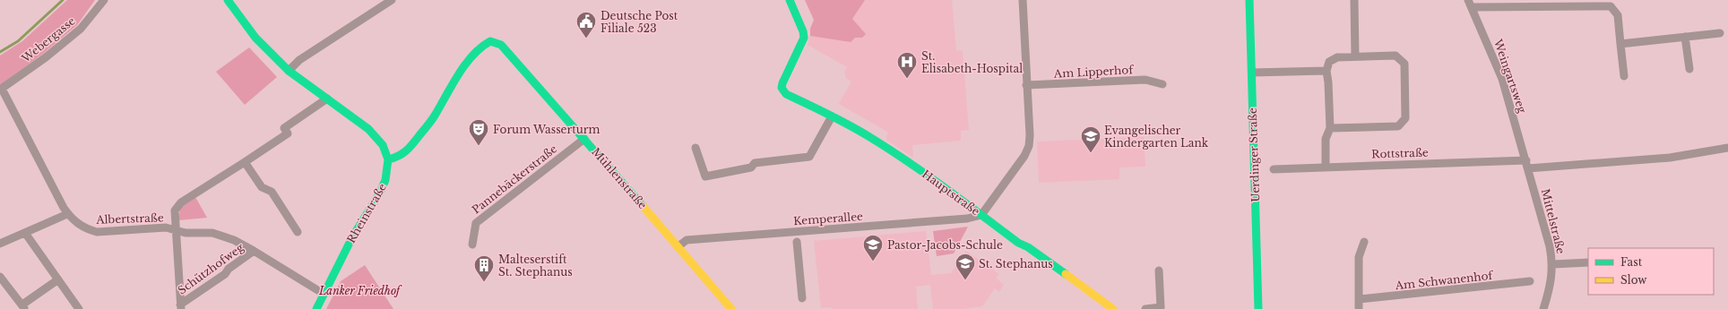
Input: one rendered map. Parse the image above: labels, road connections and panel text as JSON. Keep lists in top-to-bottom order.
{
  "streets": {
    "street": [
      "Webergasse",
      "Am Lipperhof",
      "Weingartsweg",
      "Rottstraße",
      "Uerdinger Straße",
      "Mühlenstraße",
      "Pannebäckerstraße",
      "Hauptstraße",
      "Rheinstraße",
      "Albertstraße",
      "Kemperallee",
      "Mittelstraße",
      "Schützhofweg",
      "Am Schwanenhof"
    ]
  },
  "crossings": [
    ["Webergasse", "Albertstraße"],
    ["Weingartsweg", "Rottstraße"],
    ["Weingartsweg", "Mittelstraße"],
    ["Rottstraße", "Mittelstraße"],
    ["Mühlenstraße", "Pannebäckerstraße"],
    ["Mühlenstraße", "Rheinstraße"],
    ["Mühlenstraße", "Kemperallee"],
    ["Hauptstraße", "Kemperallee"],
    ["Rheinstraße", "Albertstraße"],
    ["Albertstraße", "Schützhofweg"]
  ],
  "parks": ["Lanker Friedhof"],
  "places": {
    "public building": ["Deutsche Post Filiale 523"],
    "hospital": ["St. Elisabeth-Hospital"],
    "theatre": ["Forum Wasserturm"],
    "school or university": ["Evangelischer Kindergarten Lank", "Pastor-Jacobs-Schule", "St. Stephanus"],
    "building": ["Malteserstift St. Stephanus"]
  },
  "legend": ["Fast", "Slow"]
}
